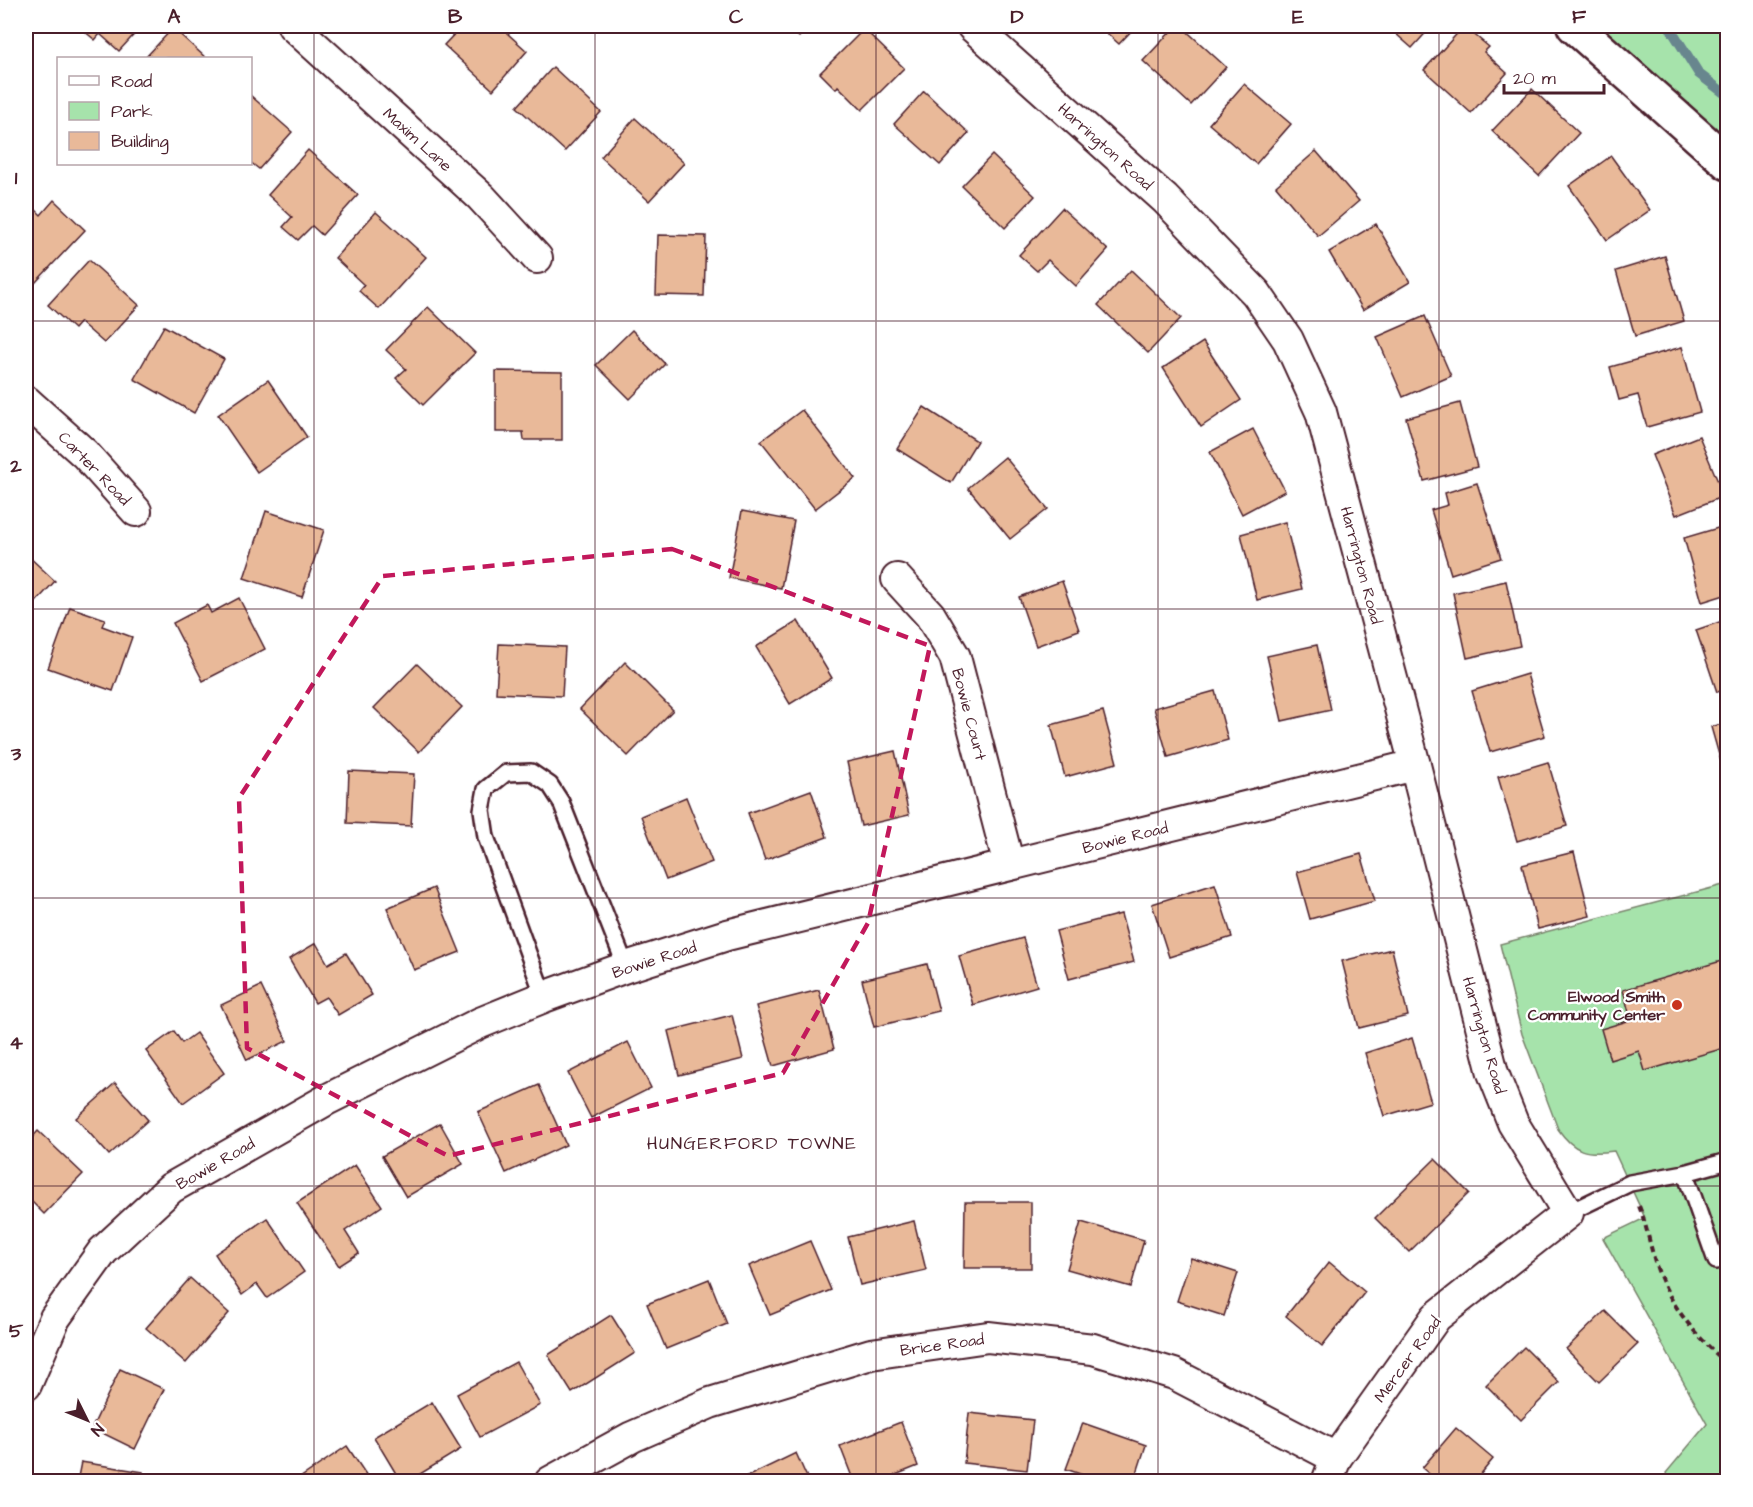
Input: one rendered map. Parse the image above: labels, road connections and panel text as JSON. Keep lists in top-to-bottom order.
{
  "streets": {
    "street": [
      "Maxim Lane",
      "Harrington Road",
      "Carter Road",
      "Bowie Court",
      "Bowie Road",
      "Brice Road",
      "Mercer Road"
    ]
  },
  "crossings": [
    ["Harrington Road", "Bowie Road"],
    ["Harrington Road", "Mercer Road"],
    ["Bowie Court", "Bowie Road"],
    ["Brice Road", "Mercer Road"]
  ],
  "districts": ["HUNGERFORD TOWNE"],
  "places": ["Elwood Smith Community Center"],
  "legend": ["Road", "Park", "Building"],
  "scale_bar": "20 m",
  "north": "bottom right",
  "grid": {
    "columns": [
      "A",
      "B",
      "C",
      "D",
      "E",
      "F"
    ],
    "rows": [
      "1",
      "2",
      "3",
      "4",
      "5"
    ]
  }
}
